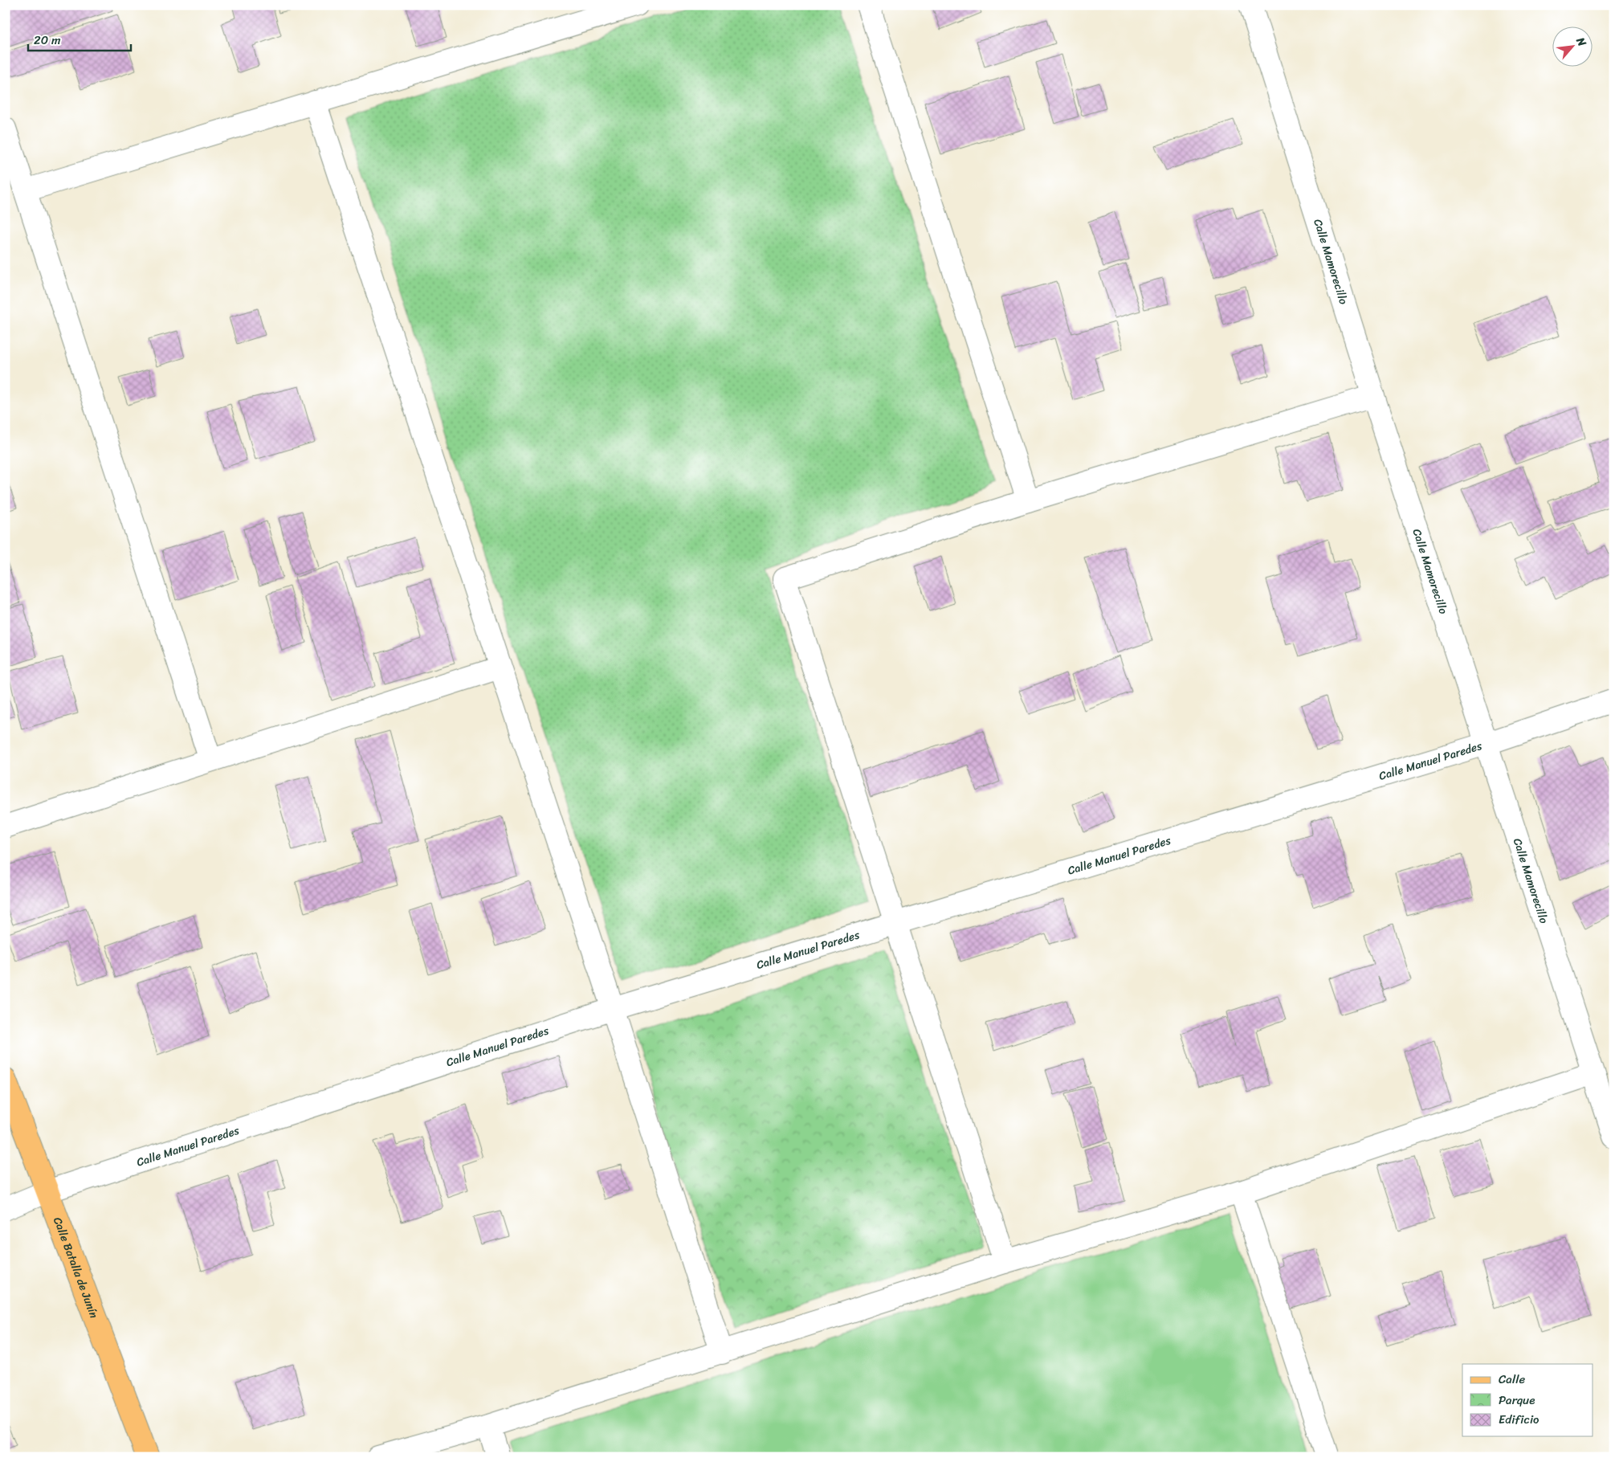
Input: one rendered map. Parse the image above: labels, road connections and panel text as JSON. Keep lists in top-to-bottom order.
{
  "streets": {
    "main road": ["Calle Batalla de Junín"],
    "street": ["Calle Mamorecillo", "Calle Manuel Paredes"]
  },
  "crossings": [
    ["Calle Mamorecillo", "Calle Manuel Paredes"],
    ["Calle Manuel Paredes", "Calle Batalla de Junín"]
  ],
  "legend": ["Calle", "Parque", "Edificio"],
  "scale_bar": "20 m",
  "north": "top right"
}
